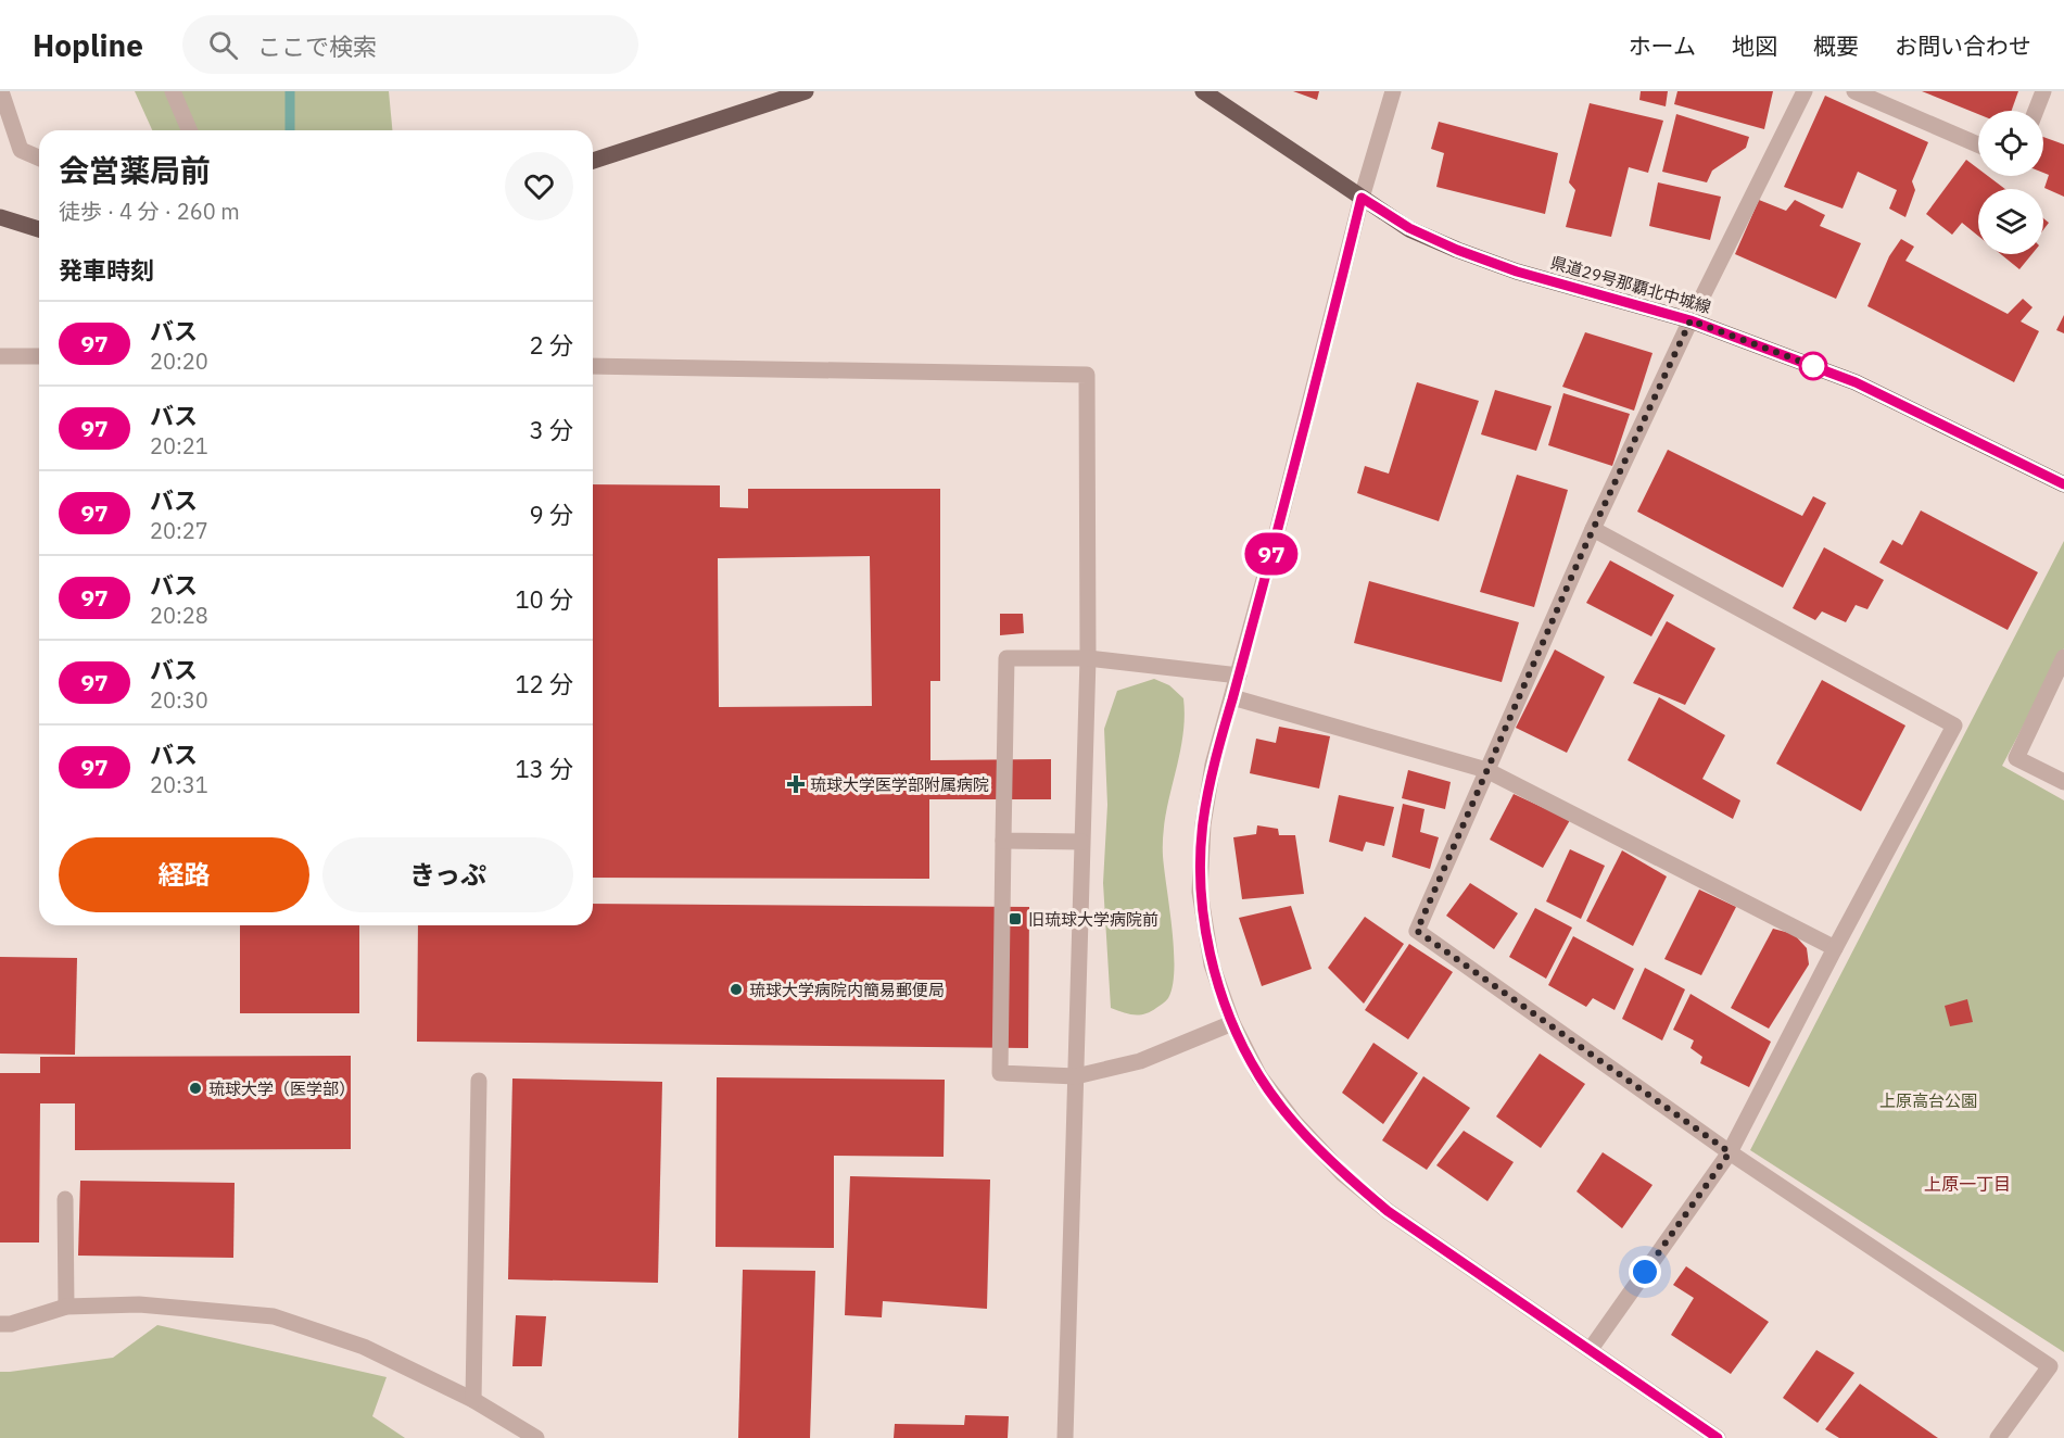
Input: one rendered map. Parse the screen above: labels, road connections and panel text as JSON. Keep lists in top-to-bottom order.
{
  "streets": {
    "main road": ["県道29号那覇北中城線"]
  },
  "districts": ["上原一丁目"],
  "parks": ["上原高台公園"],
  "places": {
    "health": ["琉球大学医学部附属病院"],
    "transit": ["旧琉球大学病院前"],
    "other": ["琉球大学病院内簡易郵便局", "琉球大学（医学部）"]
  },
  "lines": ["bus line 97"],
  "page": {
    "header": "Hopline",
    "search": "ここで検索",
    "nav": [
      "ホーム",
      "地図",
      "概要",
      "お問い合わせ"
    ],
    "on_map": "97",
    "heading": [
      ["会営薬局前", "徒歩 · 4 分 · 260 m"],
      "発車時刻"
    ],
    "list": [
      {
        "mark": "97",
        "name": "バス",
        "note": "20:20",
        "value": "2 分"
      },
      {
        "mark": "97",
        "name": "バス",
        "note": "20:21",
        "value": "3 分"
      },
      {
        "mark": "97",
        "name": "バス",
        "note": "20:27",
        "value": "9 分"
      },
      {
        "mark": "97",
        "name": "バス",
        "note": "20:28",
        "value": "10 分"
      },
      {
        "mark": "97",
        "name": "バス",
        "note": "20:30",
        "value": "12 分"
      },
      {
        "mark": "97",
        "name": "バス",
        "note": "20:31",
        "value": "13 分"
      }
    ],
    "buttons": ["経路", "きっぷ"]
  }
}
